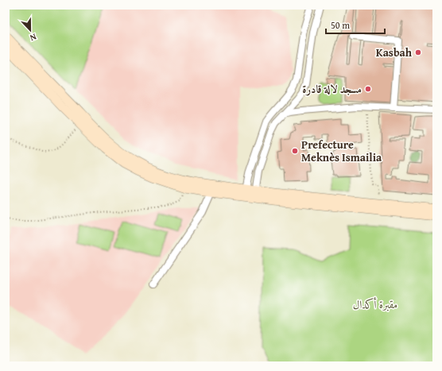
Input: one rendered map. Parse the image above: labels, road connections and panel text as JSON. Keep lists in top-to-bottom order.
{
  "parks": ["مقبرة أكدال"],
  "places": ["Kasbah", "مسجد لالة قادرة", "Prefecture Meknès Ismailia"],
  "scale_bar": "50 m",
  "north": "bottom"
}
